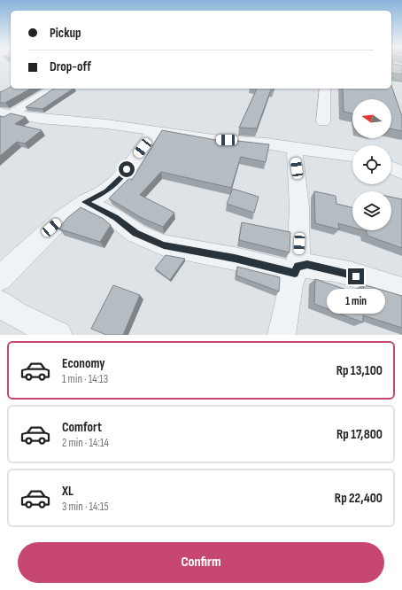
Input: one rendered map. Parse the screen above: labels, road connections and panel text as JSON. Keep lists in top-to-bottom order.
{
  "north": "left",
  "page": {
    "banner": ["Pickup", "Drop-off"],
    "bubble": "1 min",
    "list": [
      {
        "name": "Economy",
        "note": "1 min · 14:13",
        "value": "Rp 13,100"
      },
      {
        "name": "Comfort",
        "note": "2 min · 14:14",
        "value": "Rp 17,800"
      },
      {
        "name": "XL",
        "note": "3 min · 14:15",
        "value": "Rp 22,400"
      }
    ],
    "buttons": "Confirm"
  }
}
